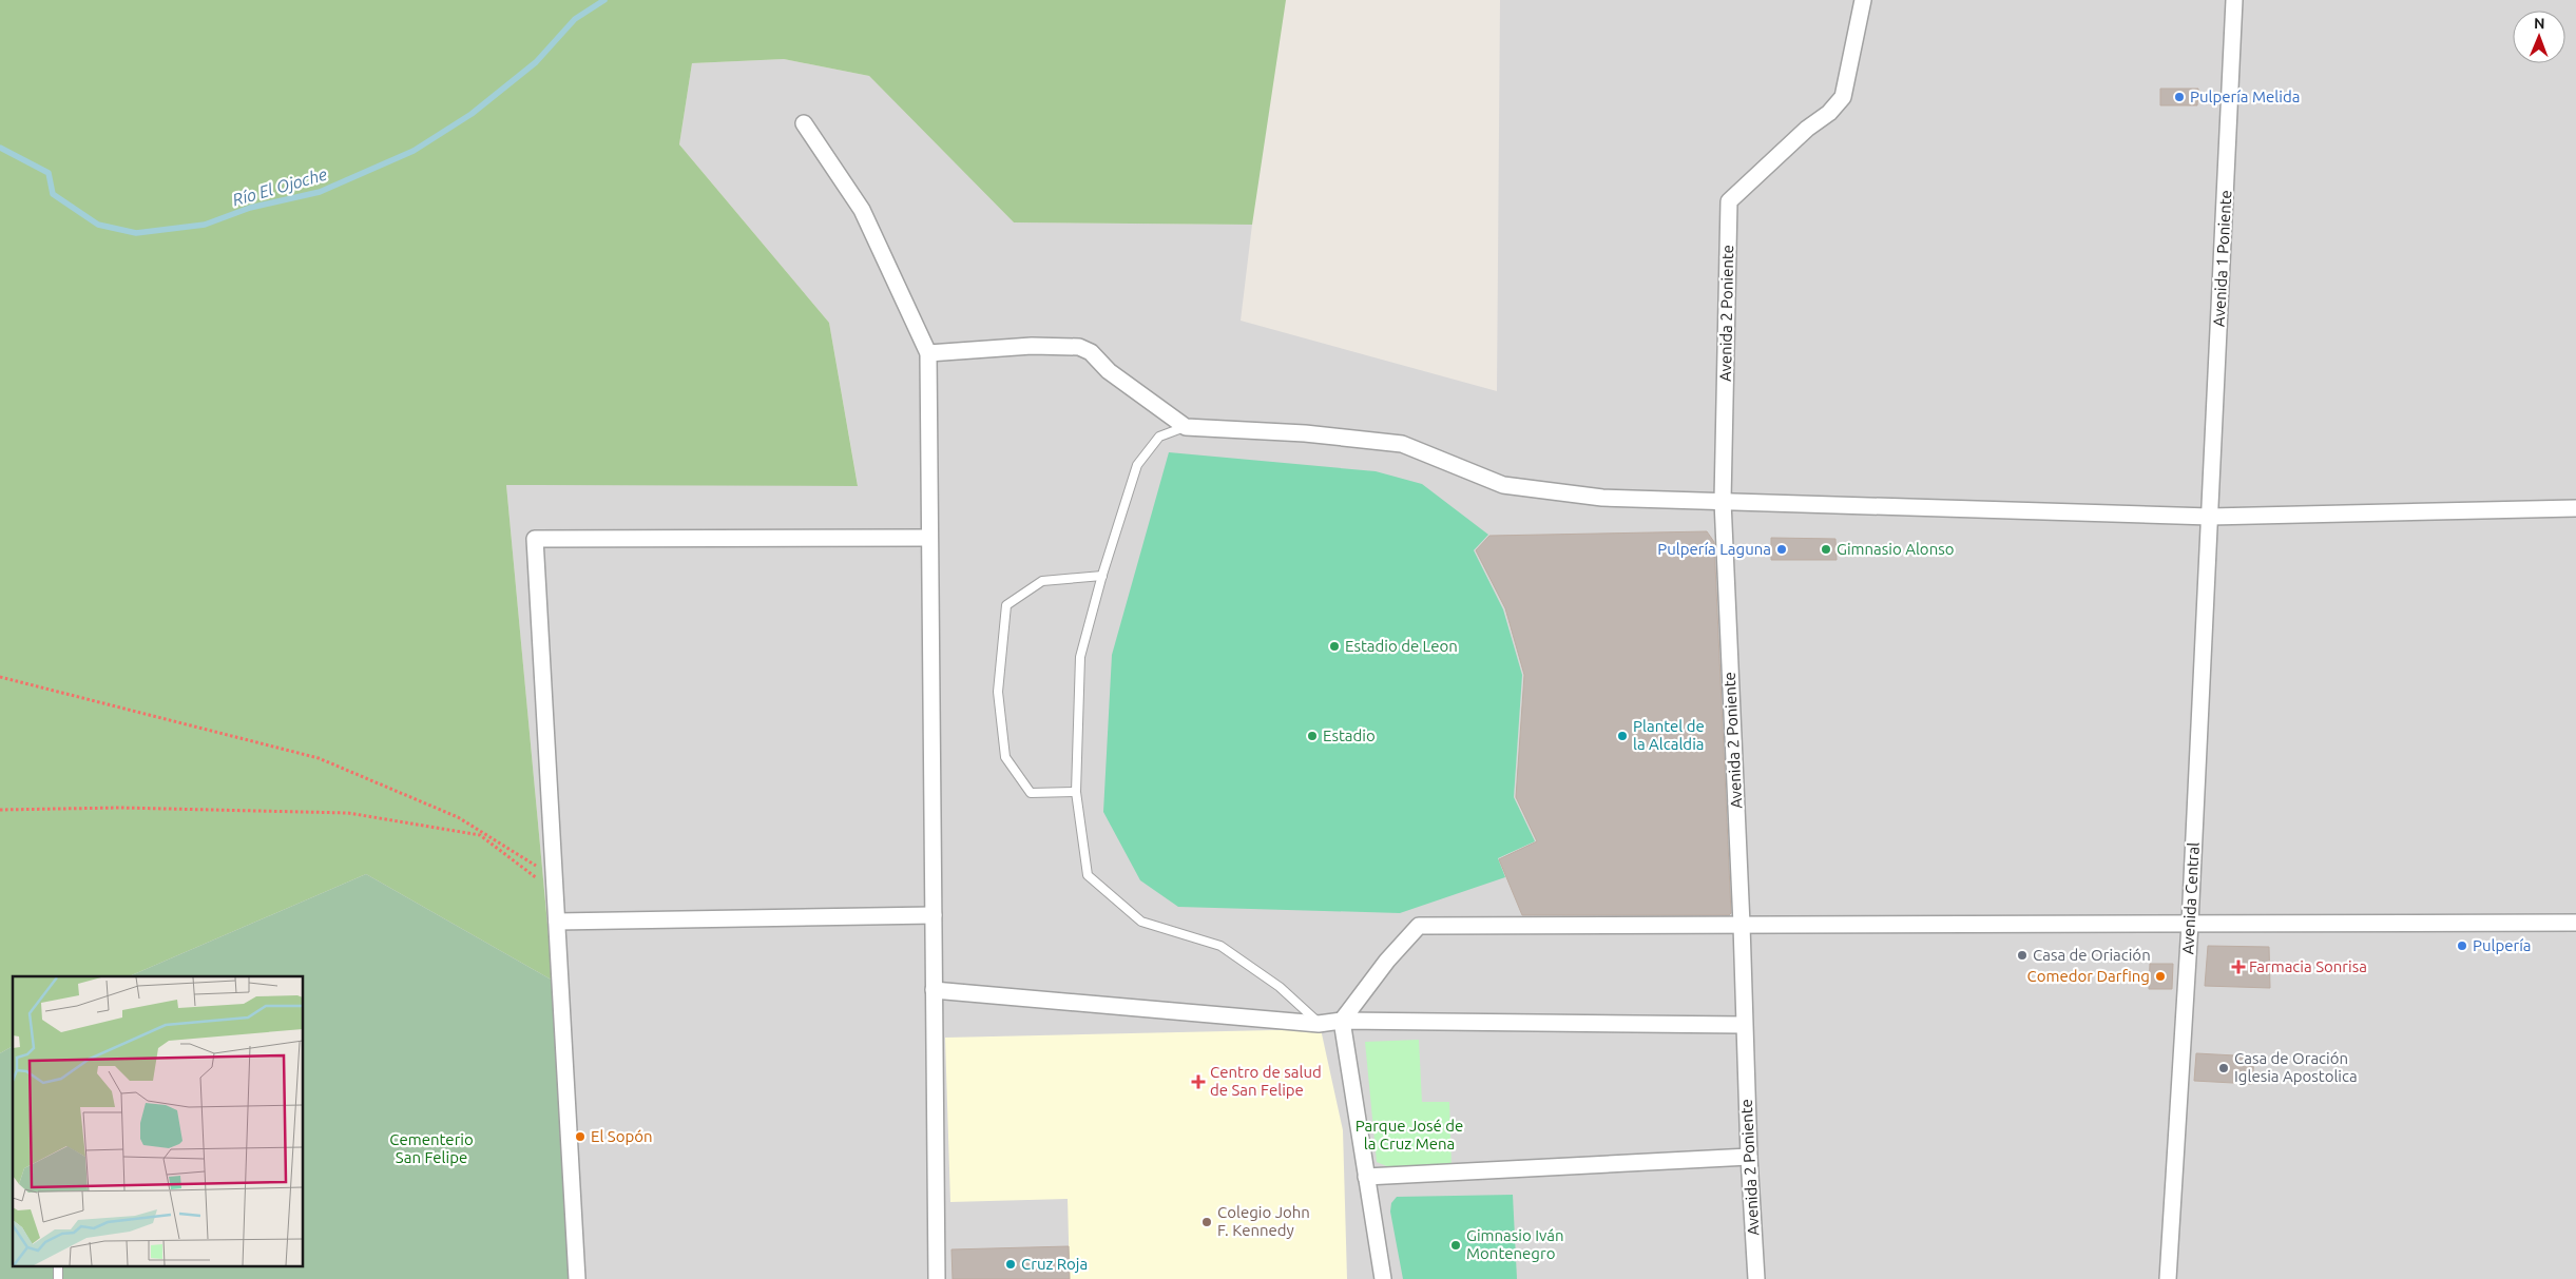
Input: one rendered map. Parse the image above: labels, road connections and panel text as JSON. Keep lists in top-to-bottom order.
{
  "streets": {
    "street": ["Avenida 1 Poniente", "Avenida 2 Poniente", "Avenida Central"]
  },
  "crossings": [
    ["Avenida 1 Poniente", "Avenida Central"]
  ],
  "water": ["Río El Ojoche"],
  "parks": ["Parque José de la Cruz Mena", "Cementerio San Felipe"],
  "places": {
    "other": [
      "Pulpería Melida",
      "Pulpería Laguna",
      "Gimnasio Alonso",
      "Estadio de Leon",
      "Estadio",
      "Plantel de la Alcaldia",
      "Pulpería",
      "Casa de Oriación",
      "Comedor Darfing",
      "Casa de Oración Iglesia Apostolica",
      "El Sopón",
      "Colegio John F. Kennedy",
      "Gimnasio Iván Montenegro",
      "Cruz Roja"
    ],
    "health": ["Farmacia Sonrisa", "Centro de salud de San Felipe"]
  },
  "north": "top"
}
